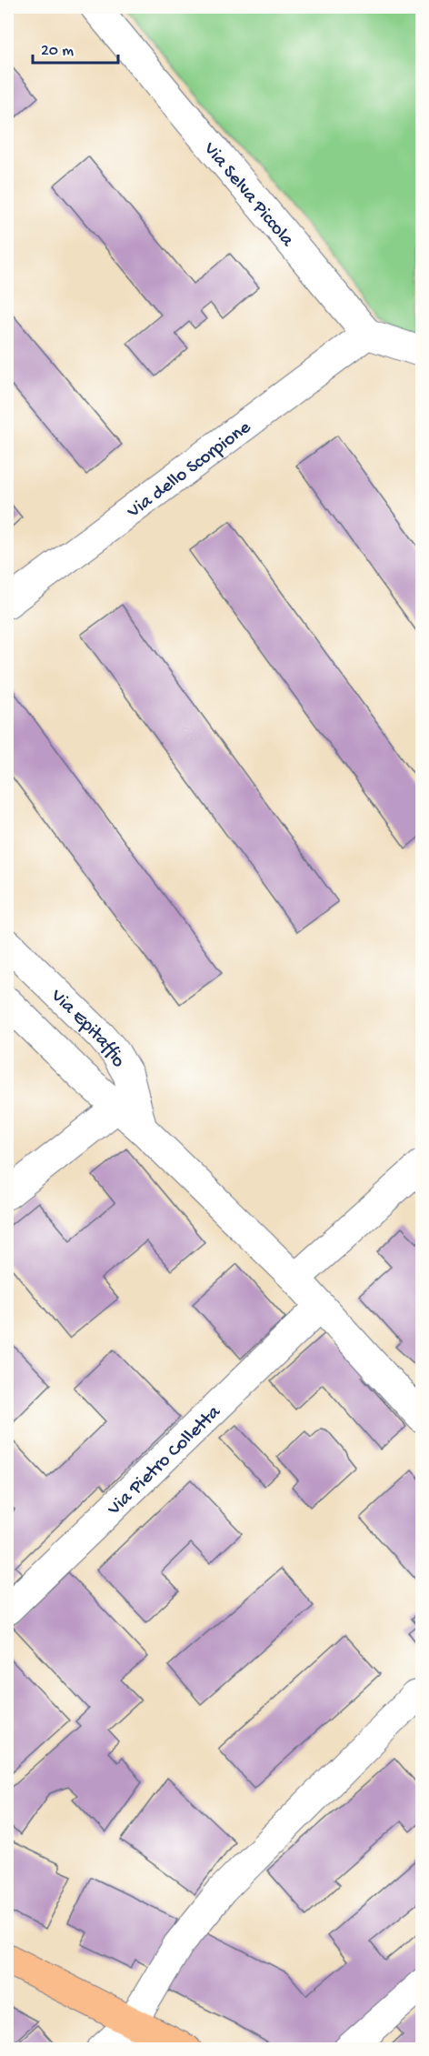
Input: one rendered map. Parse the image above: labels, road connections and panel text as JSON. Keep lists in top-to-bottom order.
{
  "streets": {
    "street": [
      "Via Selva Piccola",
      "Via dello Scorpione",
      "Via Epitaffio",
      "Via Pietro Colletta"
    ]
  },
  "crossings": [
    ["Via Selva Piccola", "Via dello Scorpione"],
    ["Via Epitaffio", "Via Pietro Colletta"]
  ],
  "scale_bar": "20 m"
}
